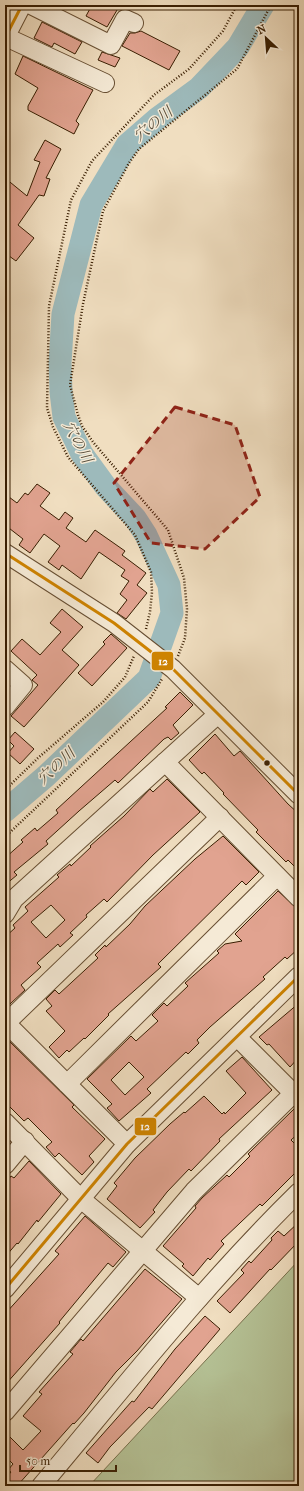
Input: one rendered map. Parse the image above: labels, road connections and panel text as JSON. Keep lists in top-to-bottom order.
{
  "water": ["穴の川"],
  "lines": ["transit line 12"],
  "scale_bar": "50 m",
  "north": "top left"
}
